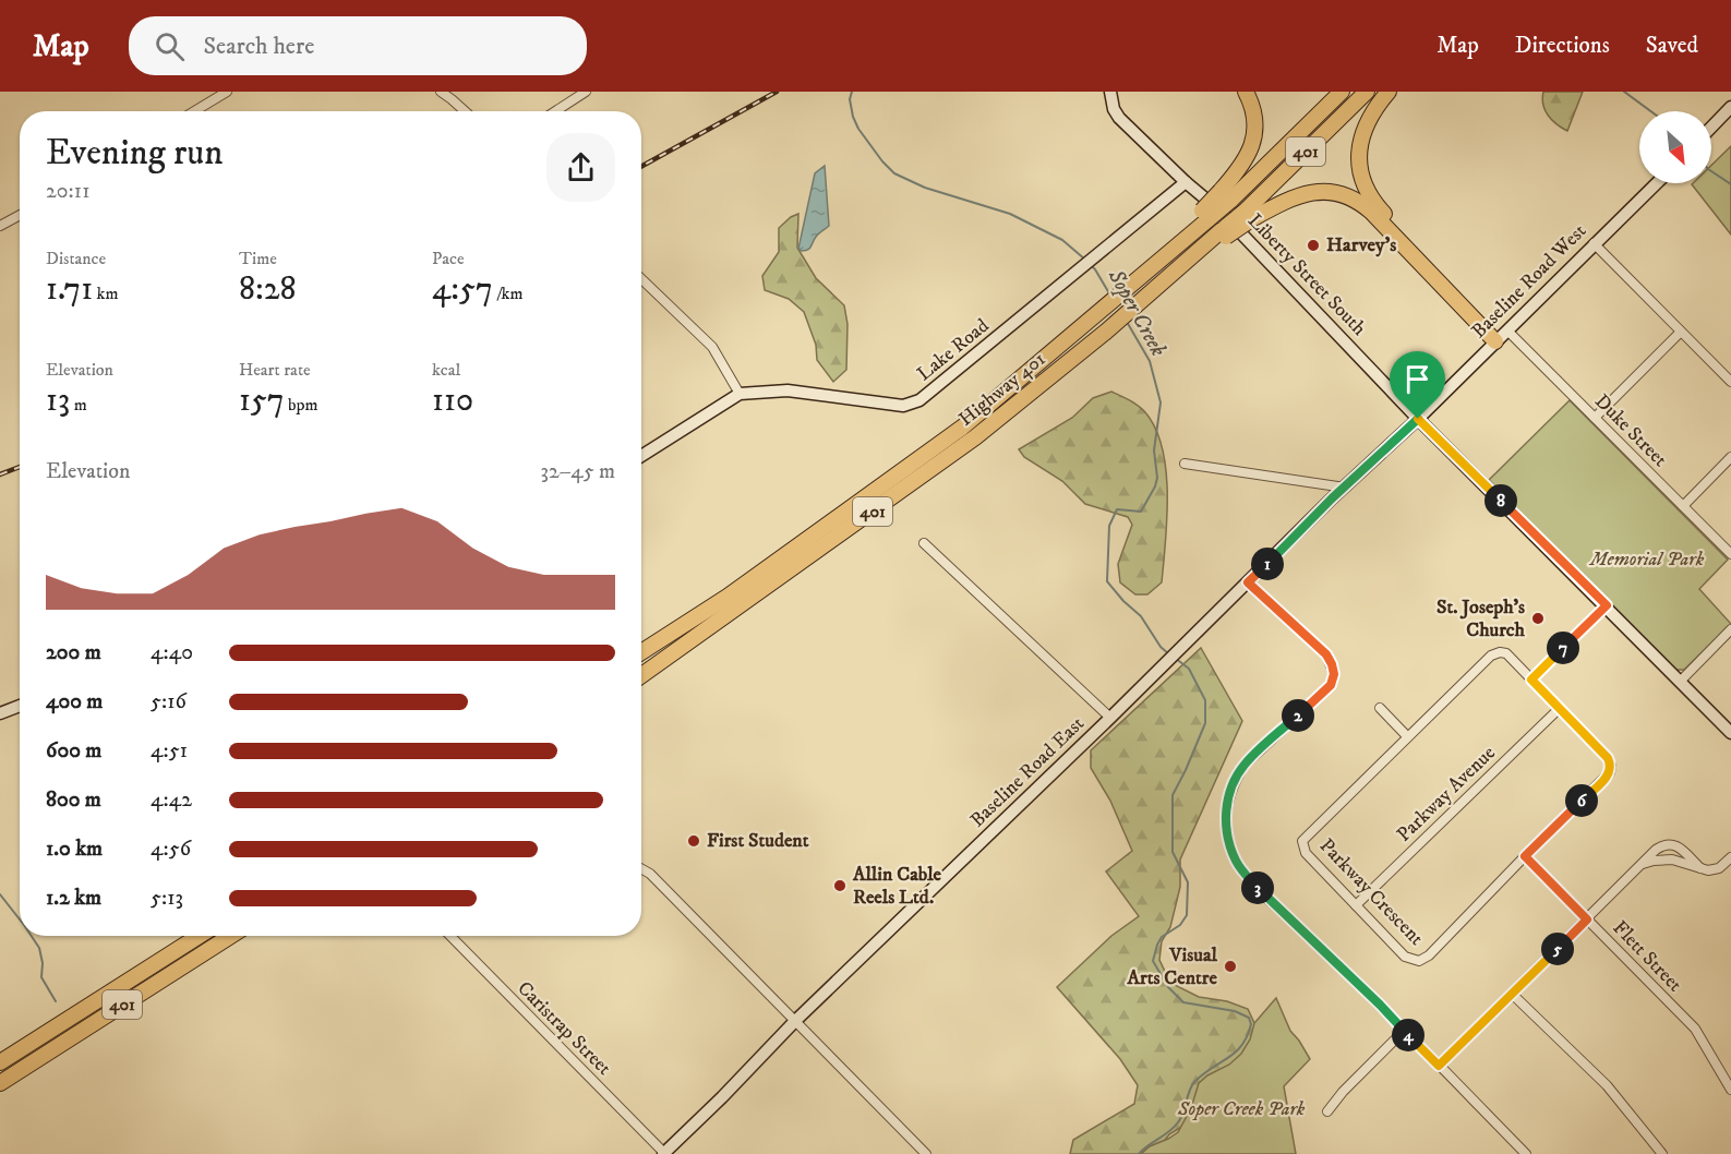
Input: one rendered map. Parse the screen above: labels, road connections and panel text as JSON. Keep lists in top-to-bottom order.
{
  "streets": {
    "highway": ["401", "Highway 401"],
    "street": [
      "Liberty Street South",
      "Baseline Road West",
      "Lake Road",
      "Duke Street",
      "Baseline Road East",
      "Parkway Avenue",
      "Parkway Crescent",
      "Flett Street",
      "Caristrap Street"
    ]
  },
  "crossings": [
    ["401", "Highway 401"],
    ["Liberty Street South", "Baseline Road West"],
    ["Liberty Street South", "Lake Road"],
    ["Liberty Street South", "Baseline Road East"],
    ["Baseline Road West", "Duke Street"],
    ["Baseline Road West", "Baseline Road East"],
    ["Baseline Road East", "Caristrap Street"],
    ["Parkway Avenue", "Parkway Crescent"],
    ["Parkway Crescent", "Flett Street"]
  ],
  "water": ["Soper Creek"],
  "parks": ["Memorial Park", "Soper Creek Park"],
  "places": [
    "Harvey's",
    "St. Joseph's Church",
    "First Student",
    "Allin Cable Reels Ltd.",
    "Visual Arts Centre"
  ],
  "north": "bottom right",
  "page": {
    "header": "Map",
    "search": "Search here",
    "nav": ["Map", "Directions", "Saved"],
    "heading": ["Evening run", "20:11"],
    "stats": [
      ["Distance", "1.71 km"],
      ["Time", "8:28"],
      ["Pace", "4:57 /km"],
      ["Elevation", "13 m"],
      ["Heart rate", "157 bpm"],
      ["kcal", "110"]
    ],
    "chart": ["Elevation", "32–45 m"],
    "pins": [
      "8",
      "1",
      "7",
      "2",
      "6",
      "3",
      "5",
      "4"
    ],
    "list": [
      {
        "name": "200 m",
        "note": "4:40"
      },
      {
        "name": "400 m",
        "note": "5:16"
      },
      {
        "name": "600 m",
        "note": "4:51"
      },
      {
        "name": "800 m",
        "note": "4:42"
      },
      {
        "name": "1.0 km",
        "note": "4:56"
      },
      {
        "name": "1.2 km",
        "note": "5:13"
      }
    ]
  }
}
